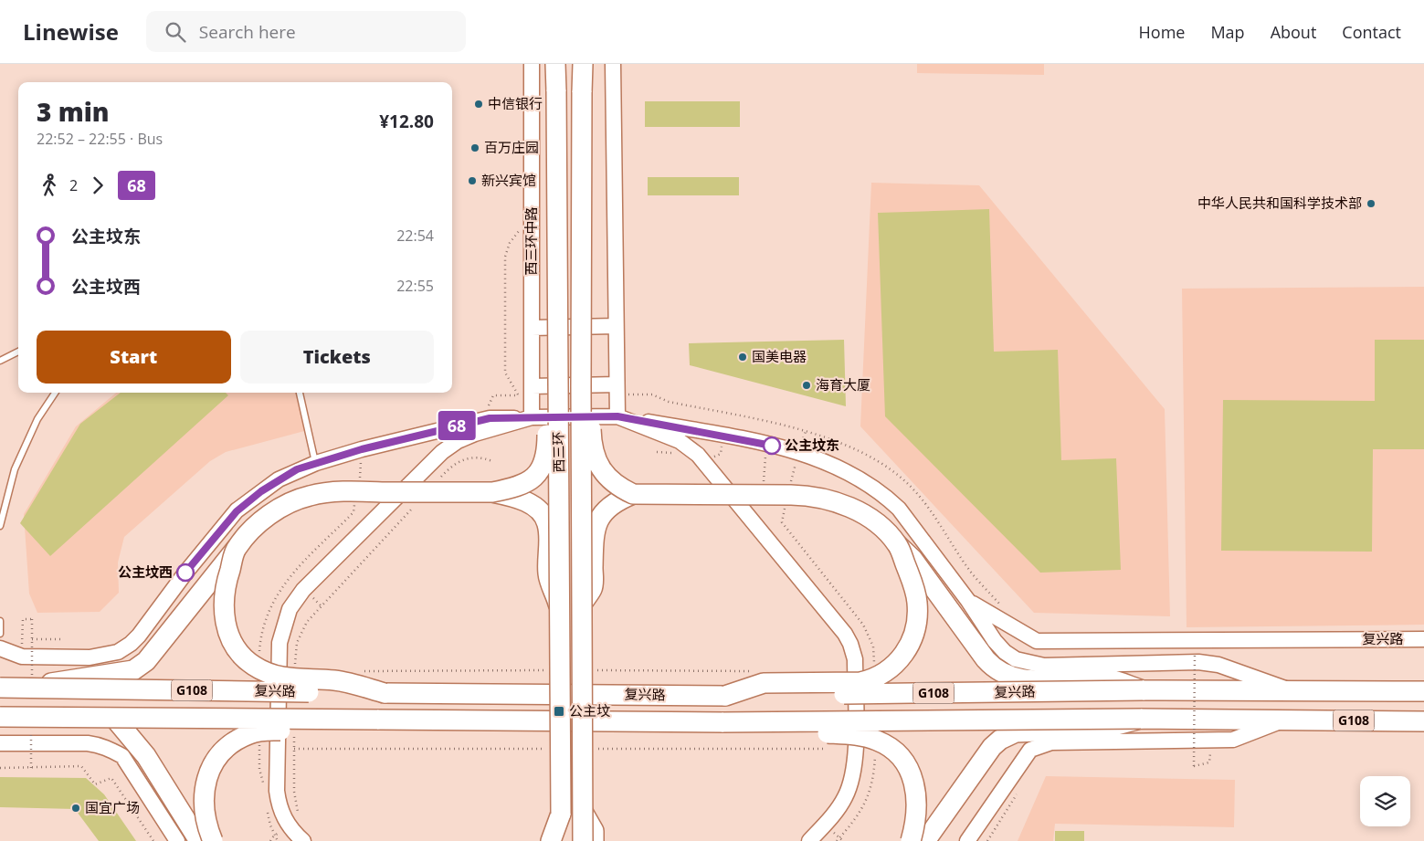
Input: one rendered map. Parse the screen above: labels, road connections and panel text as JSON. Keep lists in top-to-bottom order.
{
  "streets": {
    "highway": ["西三环", "复兴路", "G108"],
    "street": ["西三环中路"]
  },
  "places": {
    "other": [
      "中信银行",
      "百万庄园",
      "新兴宾馆",
      "中华人民共和国科学技术部",
      "国美电器",
      "海育大厦",
      "公主坟东",
      "公主坟西",
      "国宜广场"
    ],
    "transit": ["公主坟"]
  },
  "lines": ["bus line 68"],
  "page": {
    "header": "Linewise",
    "search": "Search here",
    "nav": [
      "Home",
      "Map",
      "About",
      "Contact"
    ],
    "on_map": "68",
    "heading": ["3 min", "22:52 – 22:55 · Bus", "¥12.80"],
    "legs": ["2", "68"],
    "list": [
      {
        "name": "公主坟东",
        "value": "22:54"
      },
      {
        "name": "公主坟西",
        "value": "22:55"
      }
    ],
    "buttons": ["Start", "Tickets"]
  }
}
